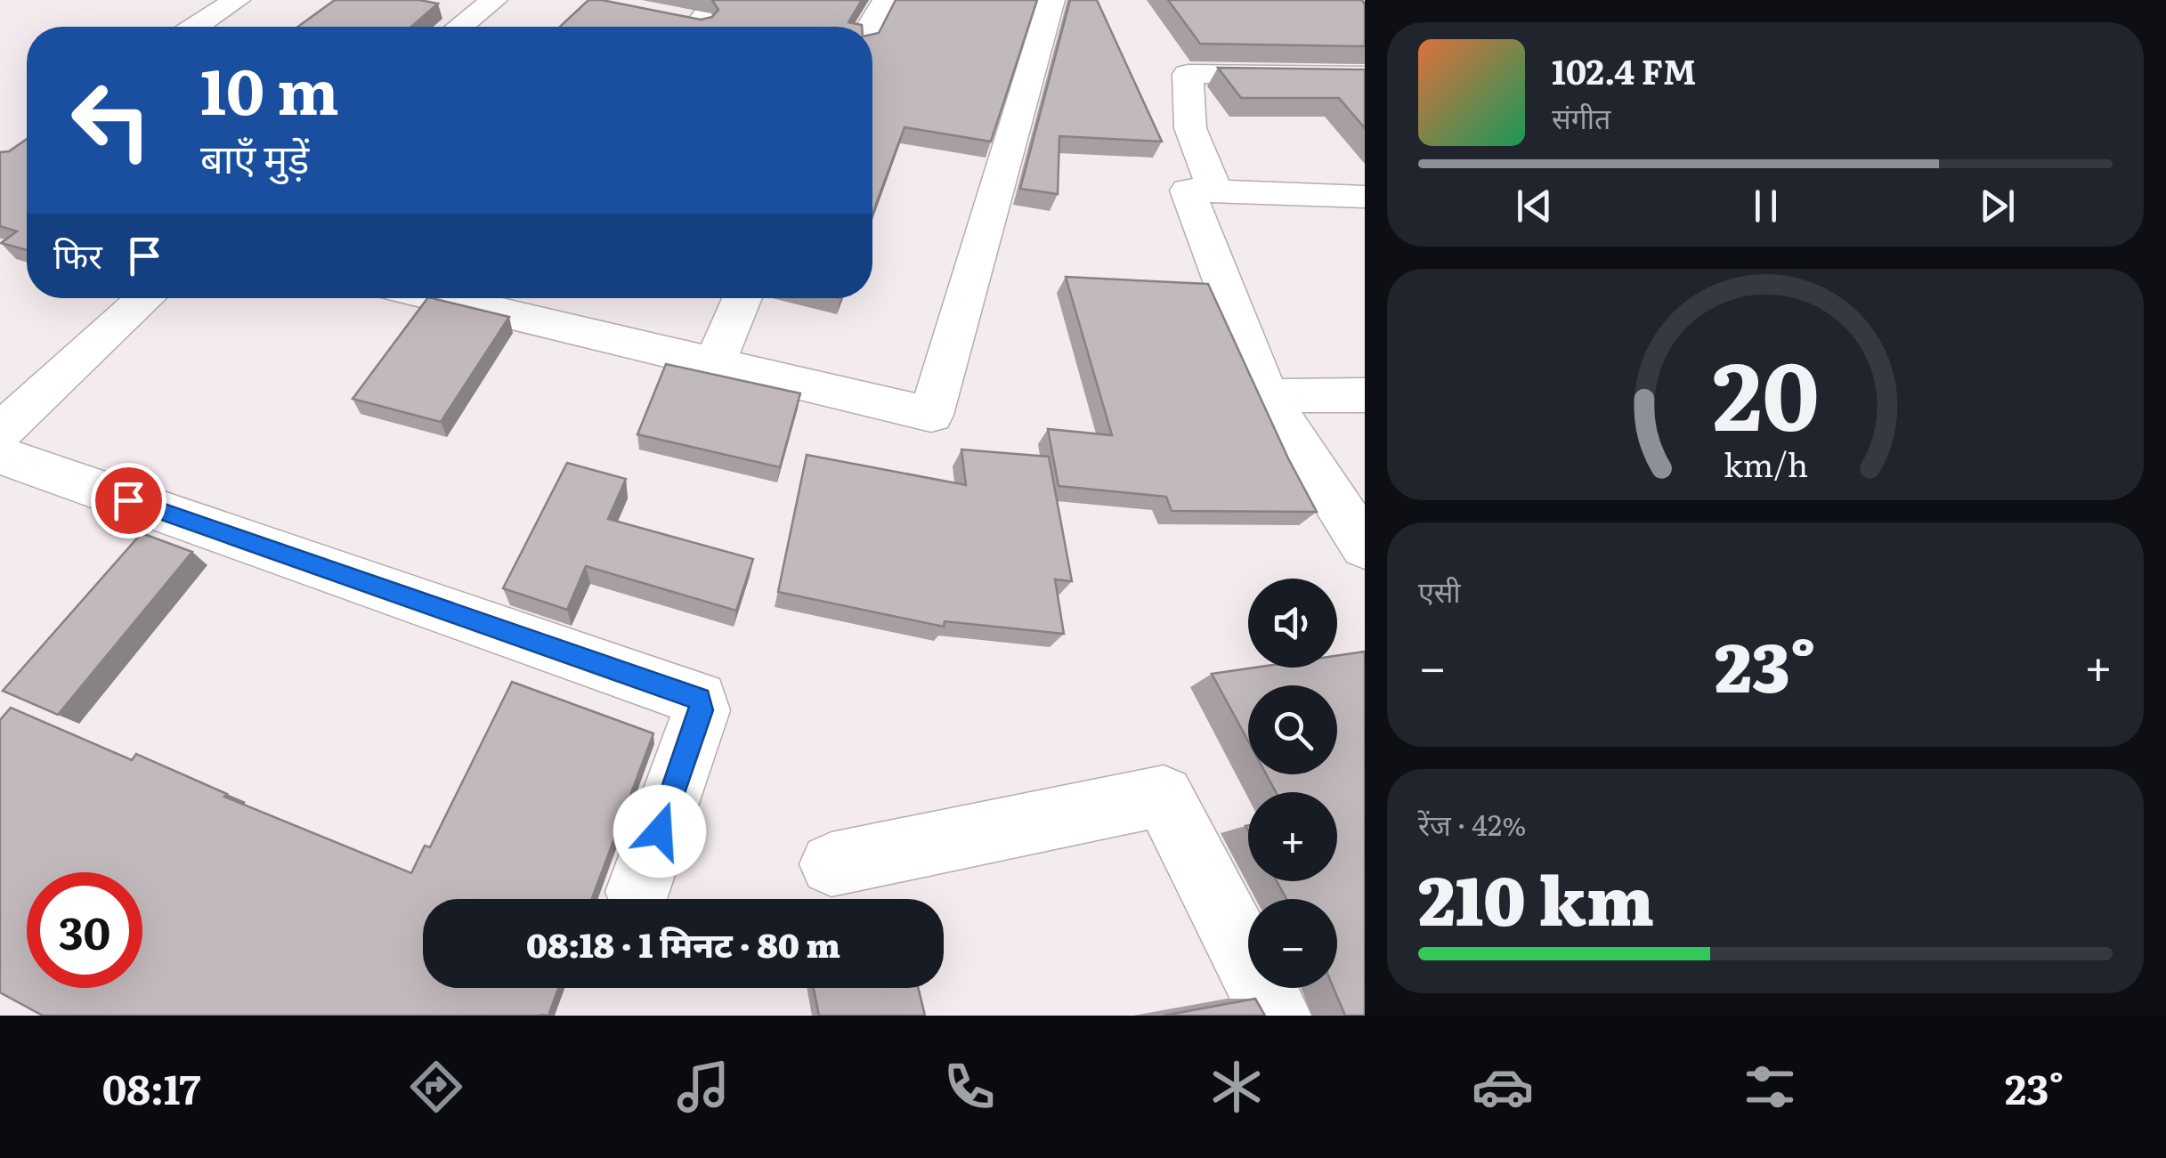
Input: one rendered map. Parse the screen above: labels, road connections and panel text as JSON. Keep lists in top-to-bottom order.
{
  "page": {
    "turn": ["10 m", "बाएँ मुड़ें"],
    "song": ["102.4 FM", "संगीत"],
    "then": "फिर",
    "tile": [
      "एसी",
      ["रेंज · 42%", "210 km"]
    ],
    "map_buttons": ["+", "−"],
    "heat": ["−", "23°", "+"],
    "limit": "30",
    "trip": "08:18 · 1 मिनट · 80 m",
    "tabs": ["08:17", "23°"],
    "gauge": ["20", "km/h"]
  }
}
